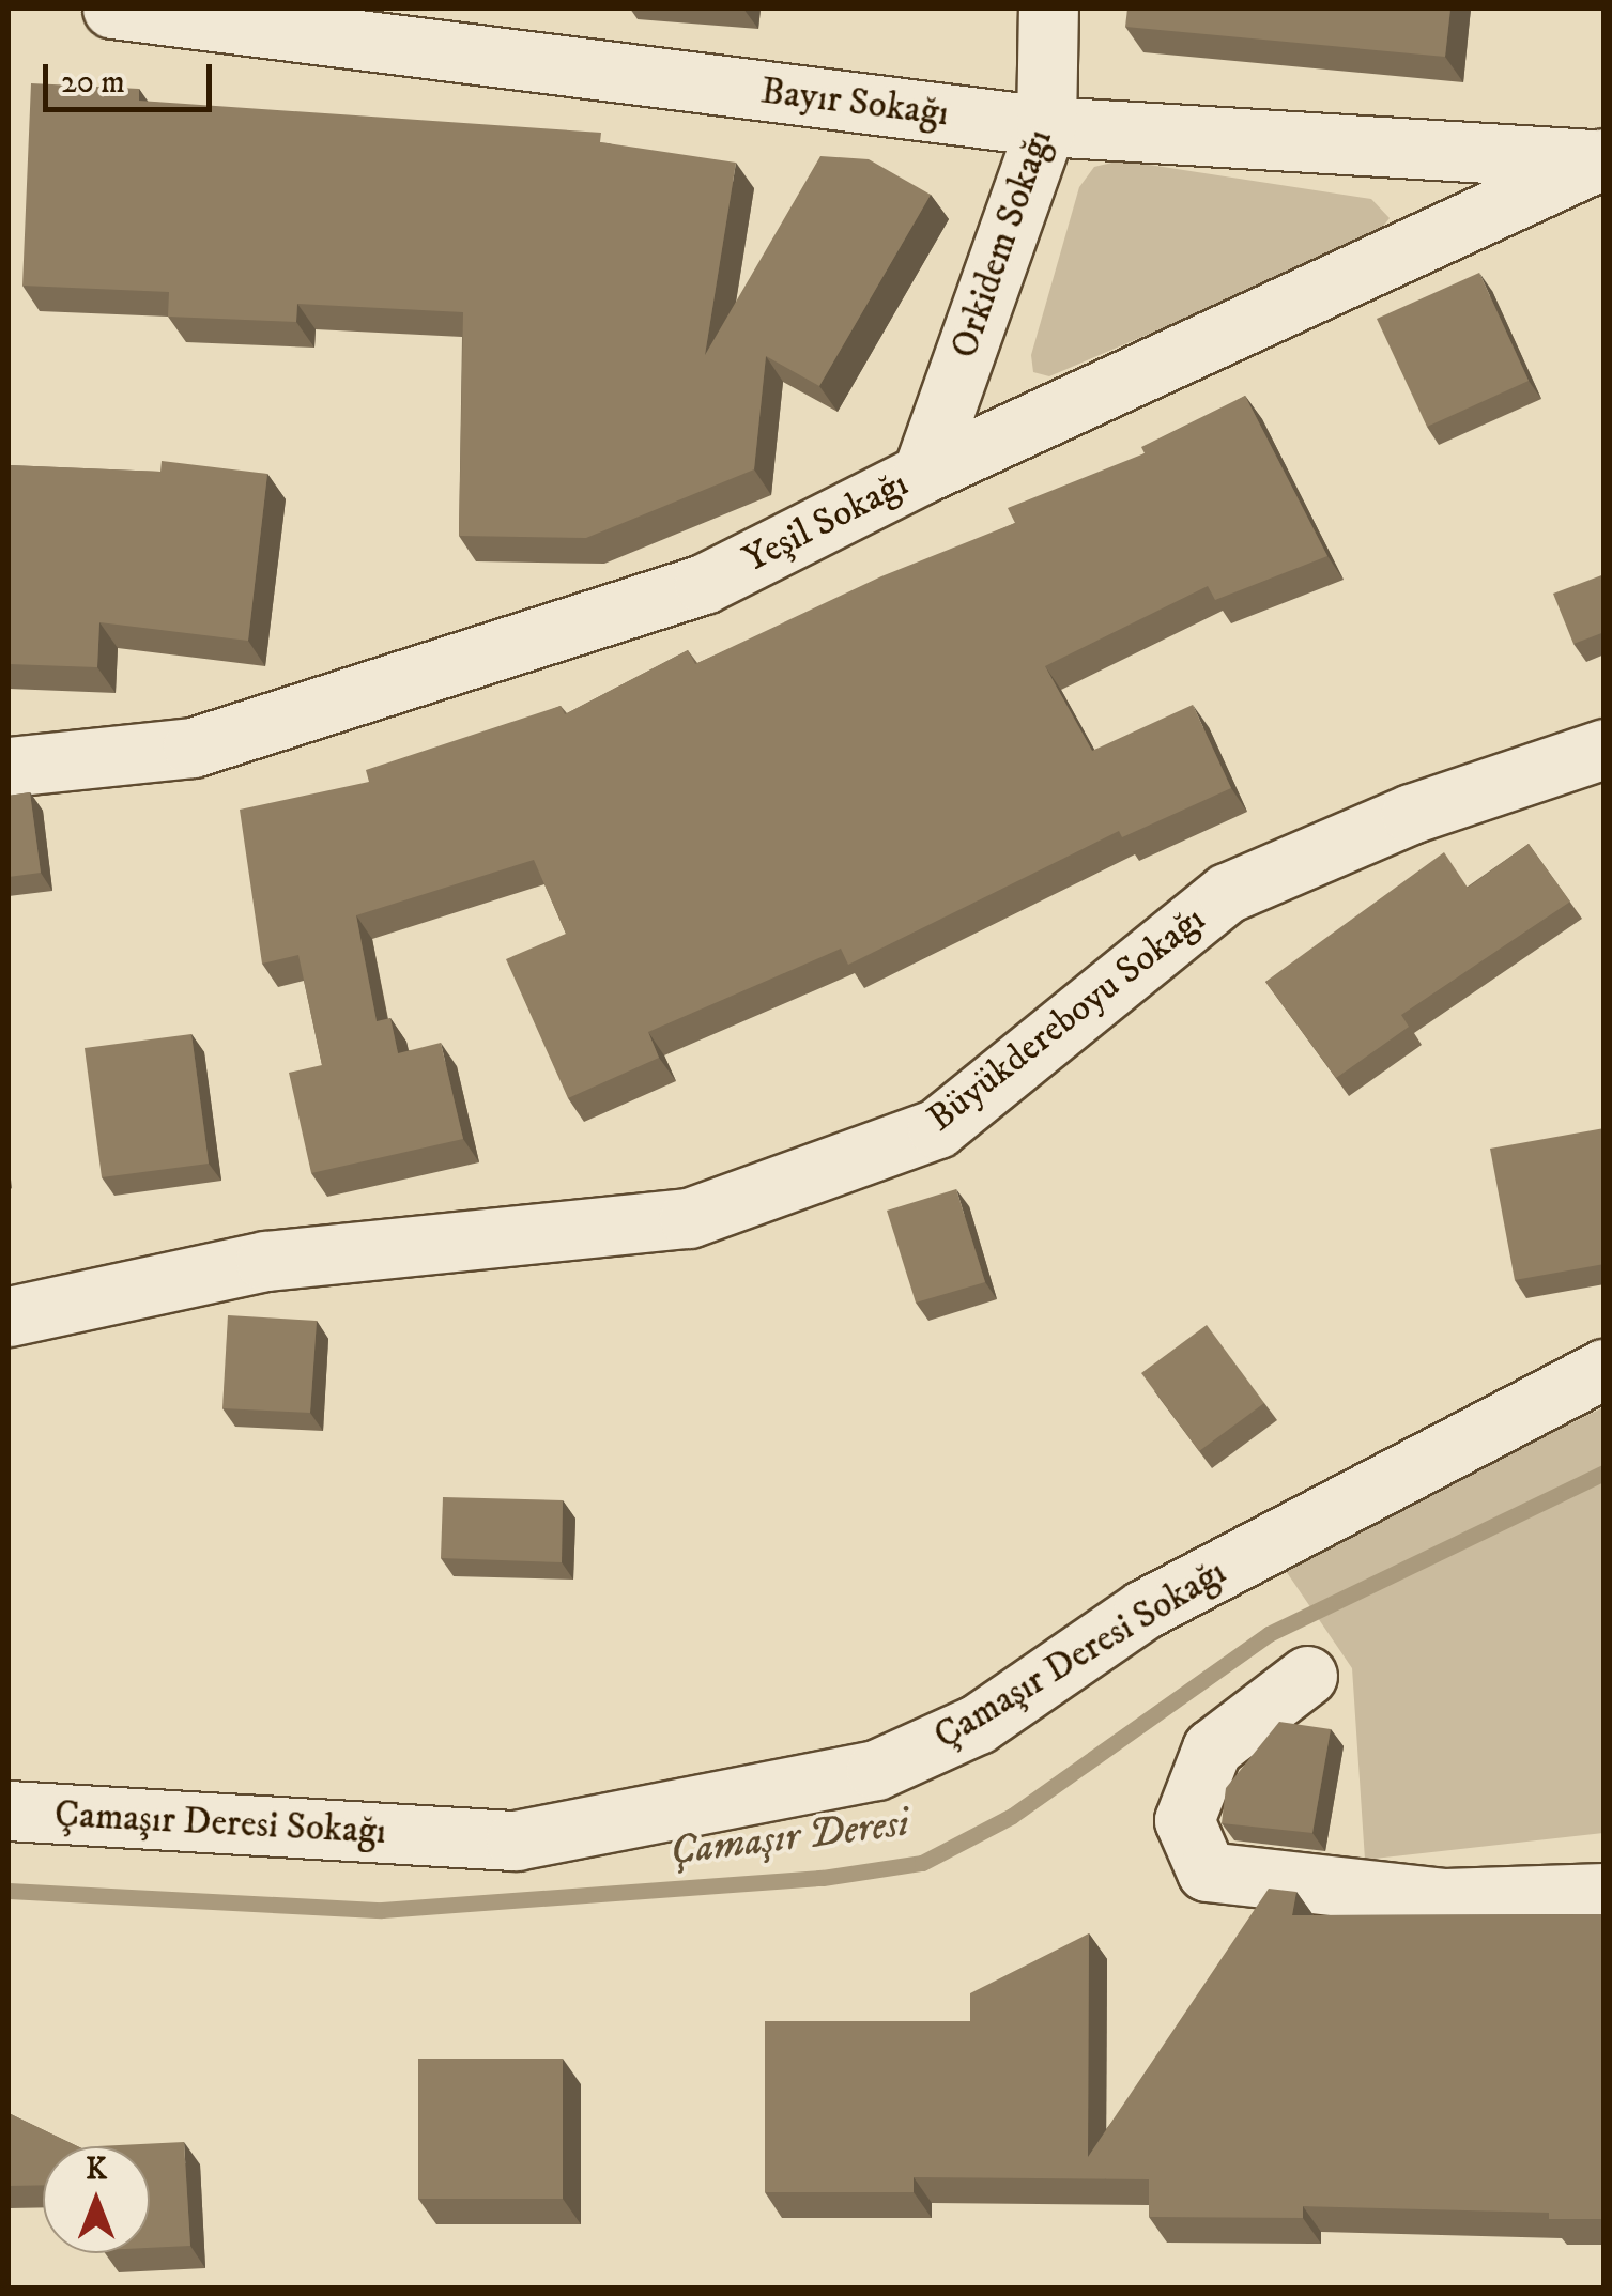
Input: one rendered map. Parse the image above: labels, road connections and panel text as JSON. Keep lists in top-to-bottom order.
{
  "streets": {
    "street": [
      "Bayır Sokağı",
      "Orkidem Sokağı",
      "Yeşil Sokağı",
      "Büyükdereboyu Sokağı",
      "Çamaşır Deresi Sokağı"
    ]
  },
  "crossings": [
    ["Bayır Sokağı", "Orkidem Sokağı"],
    ["Bayır Sokağı", "Yeşil Sokağı"],
    ["Orkidem Sokağı", "Yeşil Sokağı"]
  ],
  "water": ["Çamaşır Deresi"],
  "scale_bar": "20 m",
  "north": "top"
}
